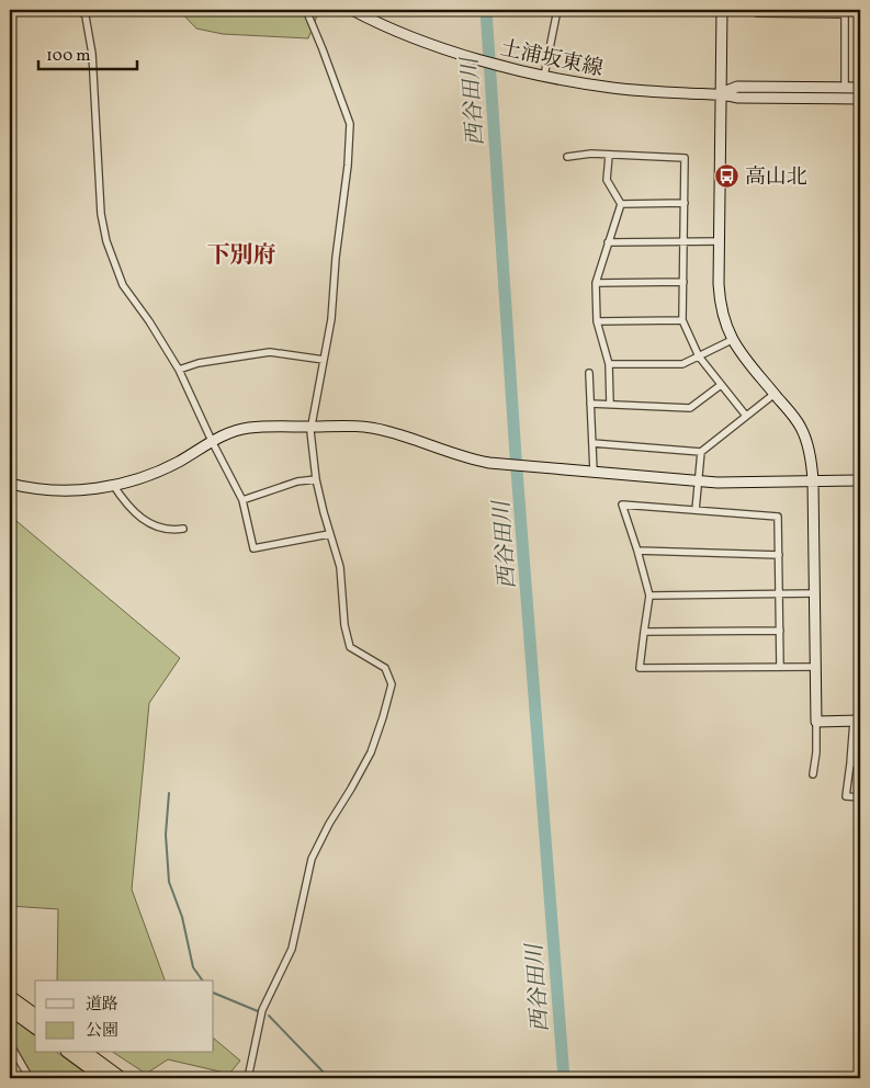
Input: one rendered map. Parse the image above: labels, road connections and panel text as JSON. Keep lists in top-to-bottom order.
{
  "streets": {
    "street": ["土浦坂東線"]
  },
  "districts": ["下別府"],
  "water": ["西谷田川"],
  "places": {
    "bus stop": ["高山北"]
  },
  "legend": ["道路", "公園"],
  "scale_bar": "100 m"
}
